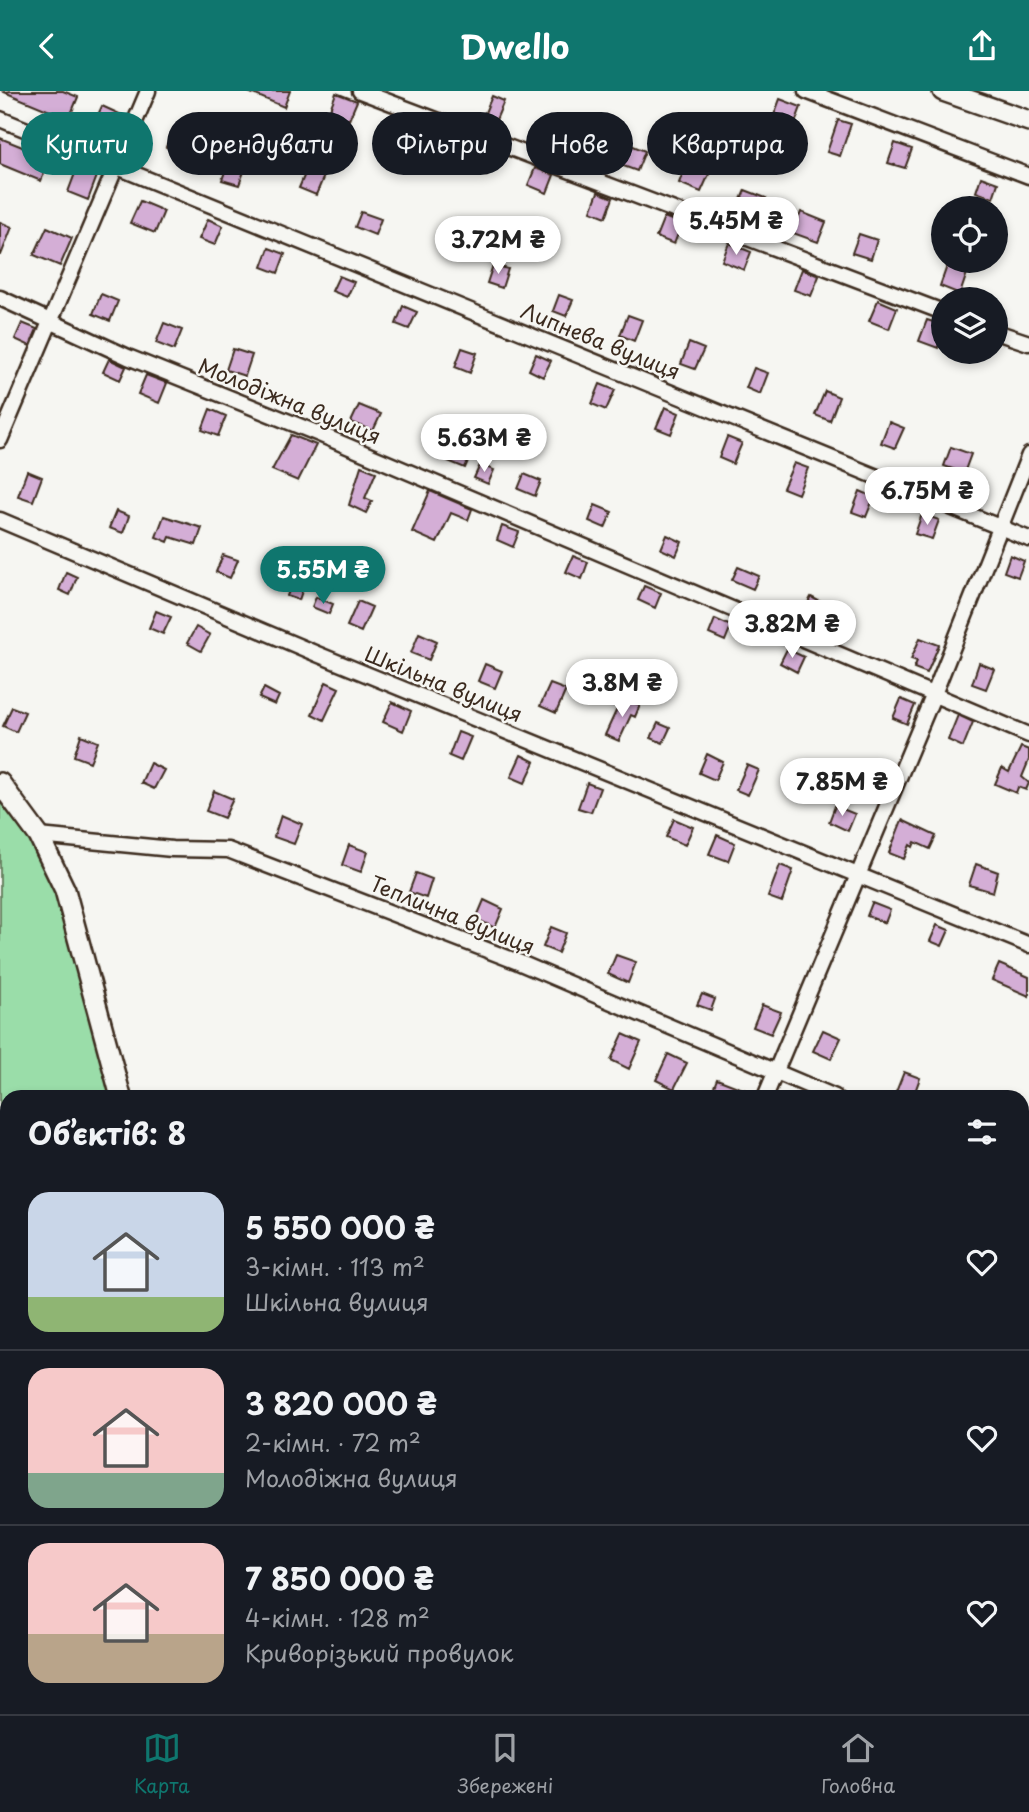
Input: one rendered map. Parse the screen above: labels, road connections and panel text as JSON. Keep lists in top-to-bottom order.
{
  "streets": {
    "street": [
      "Липнева вулиця",
      "Молодіжна вулиця",
      "Шкільна вулиця",
      "Теплична вулиця"
    ]
  },
  "page": {
    "header": "Dwello",
    "chip": [
      "Купити",
      "Орендувати",
      "Фільтри",
      "Нове",
      "Квартира"
    ],
    "price": [
      "5.45M ₴",
      "3.72M ₴",
      "5.63M ₴",
      "6.75M ₴",
      "5.55M ₴",
      "3.82M ₴",
      "3.8M ₴",
      "7.85M ₴"
    ],
    "heading": "Об’єктів: 8",
    "list": [
      {
        "name": "5 550 000 ₴",
        "note": "3-кімн. · 113 m² · Шкільна вулиця"
      },
      {
        "name": "3 820 000 ₴",
        "note": "2-кімн. · 72 m² · Молодіжна вулиця"
      },
      {
        "name": "7 850 000 ₴",
        "note": "4-кімн. · 128 m² · Криворізький провулок"
      }
    ],
    "tabs": ["Карта", "Збережені", "Головна"]
  }
}
